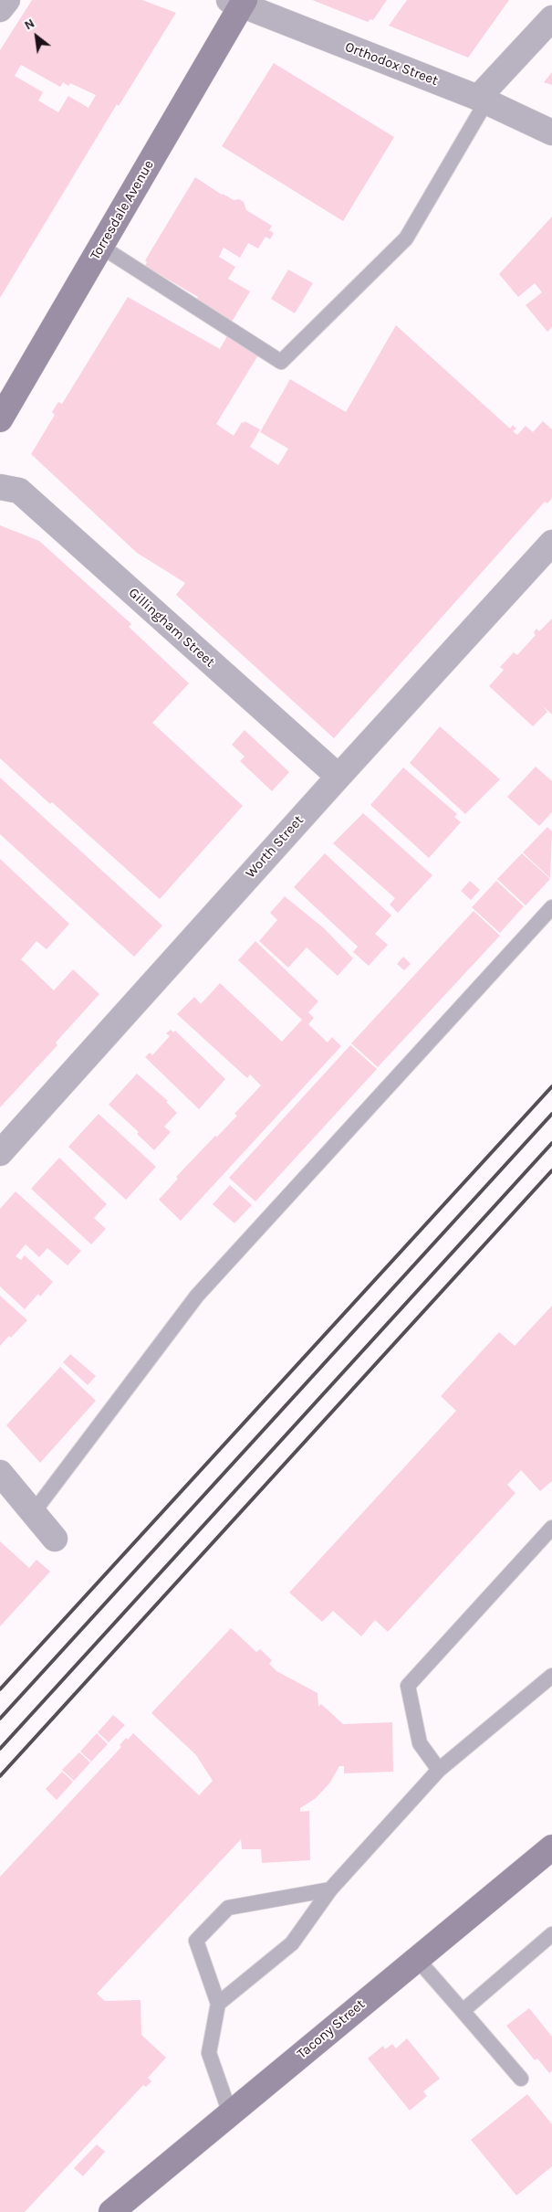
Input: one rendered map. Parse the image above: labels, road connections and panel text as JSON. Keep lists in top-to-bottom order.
{
  "streets": {
    "main road": ["Torresdale Avenue", "Tacony Street"],
    "street": ["Orthodox Street", "Gillingham Street", "Worth Street"]
  },
  "crossings": [
    ["Orthodox Street", "Torresdale Avenue"],
    ["Gillingham Street", "Worth Street"]
  ],
  "north": "top left"
}
